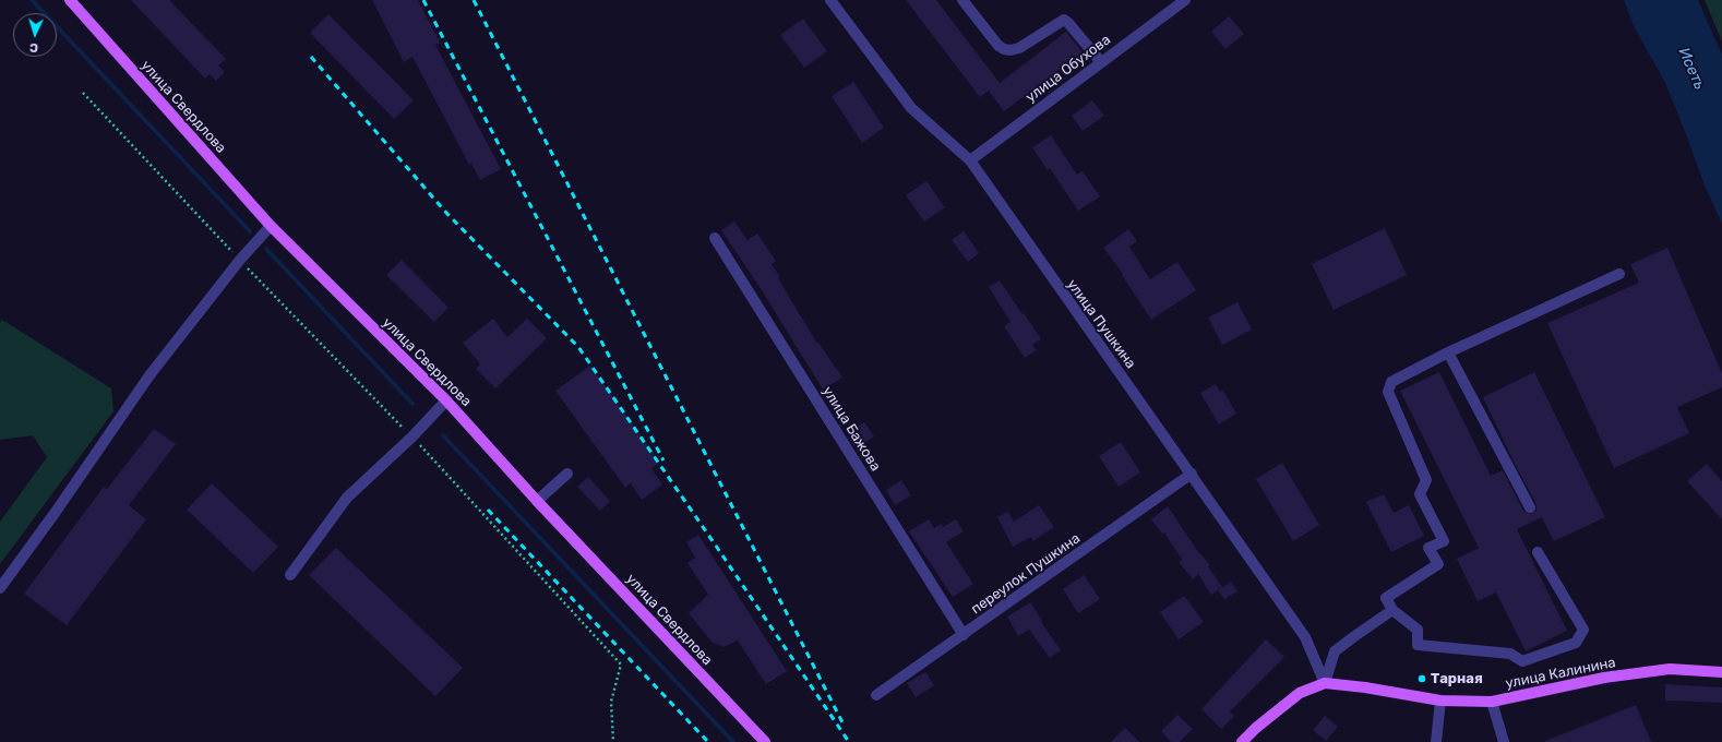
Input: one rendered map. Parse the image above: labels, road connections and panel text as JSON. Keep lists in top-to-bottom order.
{
  "streets": {
    "main road": ["улица Свердлова", "улица Калинина"],
    "street": [
      "улица Обухова",
      "улица Пушкина",
      "улица Бажова",
      "переулок Пушкина"
    ]
  },
  "crossings": [
    ["улица Обухова", "улица Пушкина"],
    ["улица Пушкина", "переулок Пушкина"],
    ["улица Пушкина", "улица Калинина"],
    ["улица Бажова", "переулок Пушкина"]
  ],
  "water": ["Исеть"],
  "places": ["Тарная"],
  "north": "bottom"
}
